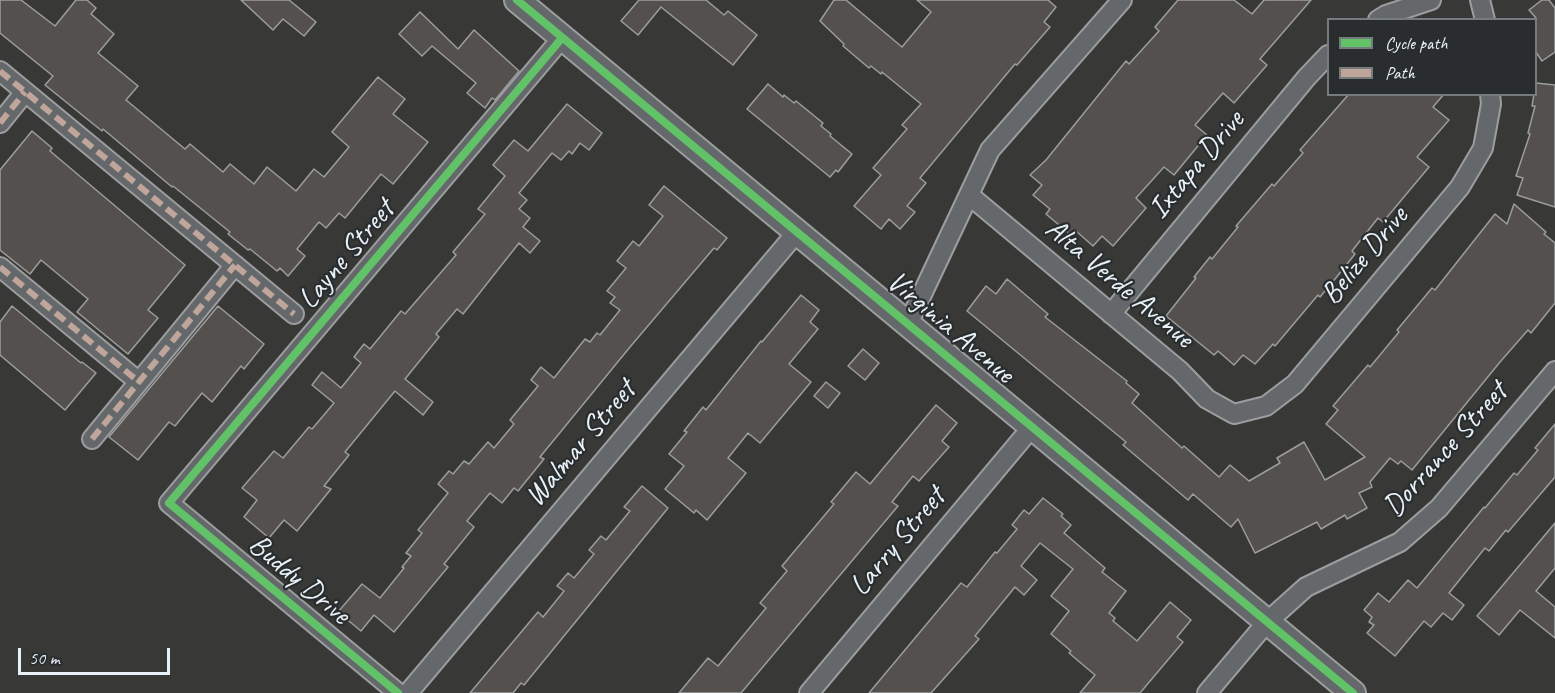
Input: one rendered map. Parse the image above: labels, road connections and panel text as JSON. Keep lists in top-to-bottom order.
{
  "streets": {
    "street": [
      "Ixtapa Drive",
      "Layne Street",
      "Belize Drive",
      "Alta Verde Avenue",
      "Virginia Avenue",
      "Walmar Street",
      "Dorrance Street",
      "Larry Street",
      "Buddy Drive"
    ]
  },
  "crossings": [
    ["Ixtapa Drive", "Alta Verde Avenue"],
    ["Layne Street", "Virginia Avenue"],
    ["Layne Street", "Buddy Drive"],
    ["Belize Drive", "Alta Verde Avenue"],
    ["Virginia Avenue", "Walmar Street"],
    ["Virginia Avenue", "Dorrance Street"],
    ["Virginia Avenue", "Larry Street"]
  ],
  "legend": ["Cycle path", "Path"],
  "scale_bar": "50 m"
}
